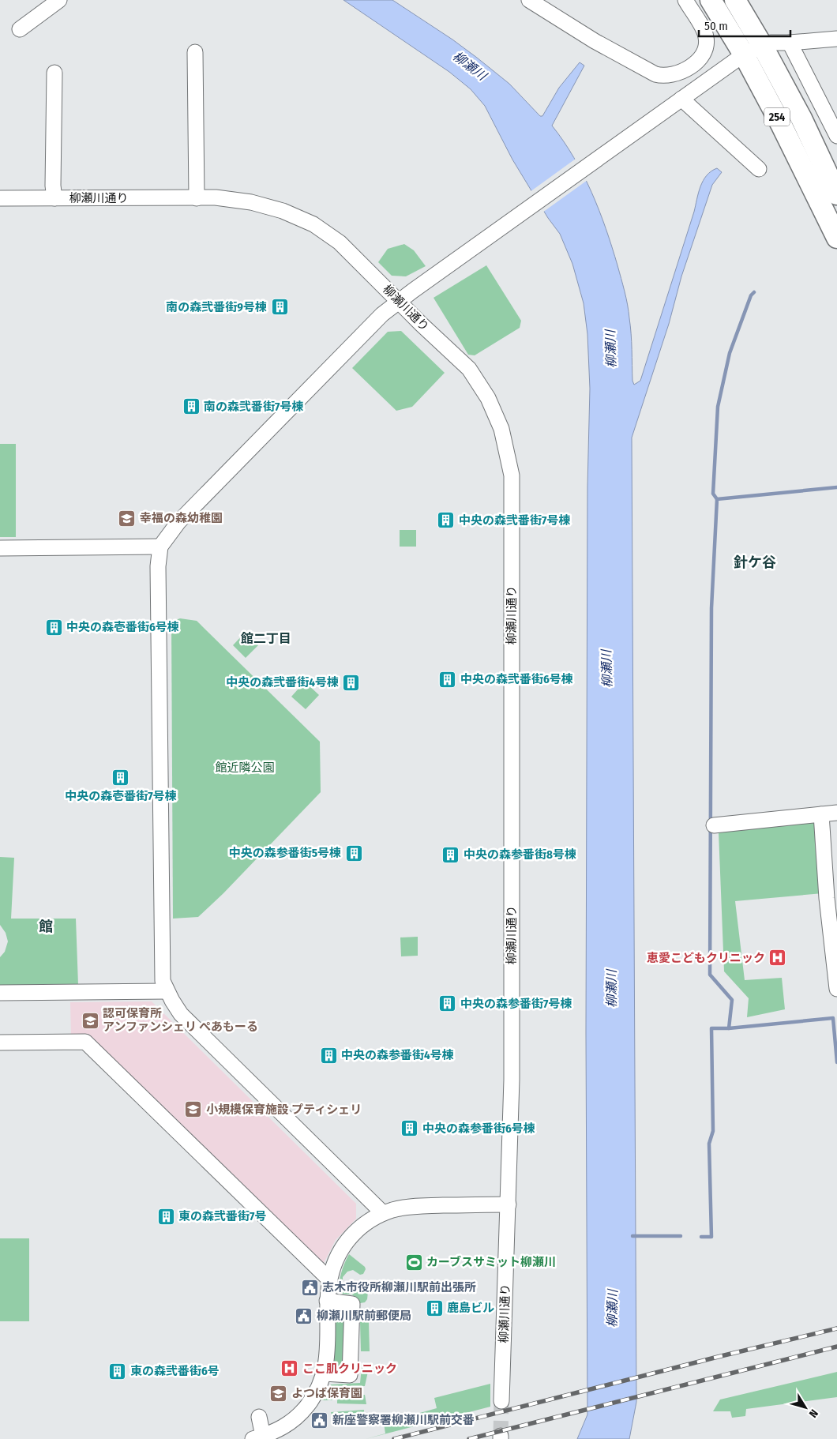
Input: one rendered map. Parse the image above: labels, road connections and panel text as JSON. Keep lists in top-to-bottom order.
{
  "streets": {
    "highway": ["254"],
    "street": ["柳瀬川通り"]
  },
  "districts": ["針ケ谷", "館二丁目", "館"],
  "water": ["柳瀬川"],
  "parks": ["館近隣公園"],
  "places": {
    "building": [
      "南の森弐番街9号棟",
      "南の森弐番街7号棟",
      "中央の森弐番街7号棟",
      "中央の森壱番街6号棟",
      "中央の森弐番街6号棟",
      "中央の森弐番街4号棟",
      "中央の森壱番街7号棟",
      "中央の森参番街5号棟",
      "中央の森参番街8号棟",
      "中央の森参番街7号棟",
      "中央の森参番街4号棟",
      "中央の森参番街6号棟",
      "東の森弐番街7号",
      "鹿島ビル",
      "東の森弐番街6号"
    ],
    "school or university": [
      "幸福の森幼稚園",
      "認可保育所 アンファンシェリ ぺあもーる",
      "小規模保育施設 プティシェリ",
      "よつば保育園"
    ],
    "hospital": ["恵愛こどもクリニック", "ここ肌クリニック"],
    "sports": ["カーブスサミット柳瀬川"],
    "public building": ["志木市役所柳瀬川駅前出張所", "柳瀬川駅前郵便局", "新座警察署柳瀬川駅前交番"]
  },
  "scale_bar": "50 m",
  "north": "bottom right"
}
